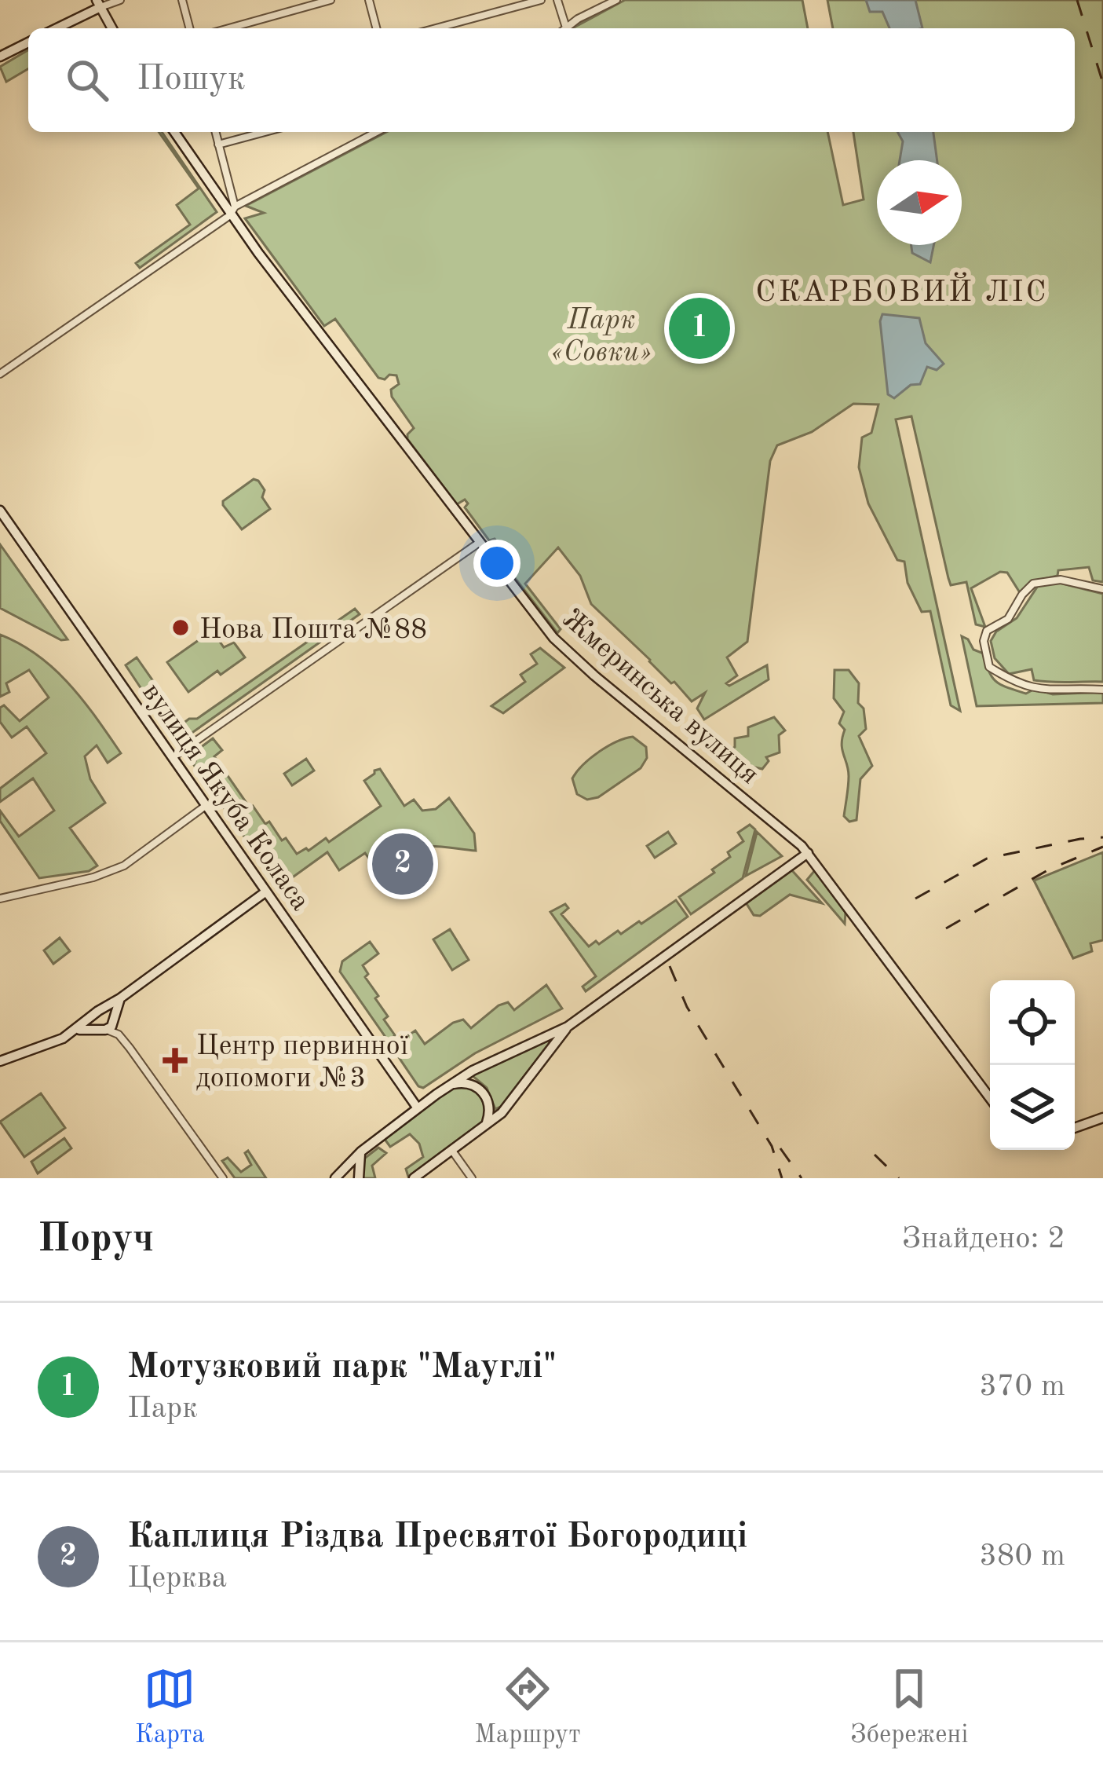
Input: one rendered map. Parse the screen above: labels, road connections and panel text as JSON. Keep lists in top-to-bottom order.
{
  "streets": {
    "main road": ["Жмеринська вулиця", "вулиця Якуба Коласа"]
  },
  "districts": ["СКАРБОВИЙ ЛІС"],
  "parks": ["Парк «Совки»"],
  "places": {
    "other": ["Нова Пошта №88"],
    "health": ["Центр первинної допомоги №3"]
  },
  "north": "right",
  "page": {
    "search": "Пошук",
    "pins": ["1", "2"],
    "heading": ["Поруч", "Знайдено: 2"],
    "list": [
      {
        "mark": "1",
        "name": "Мотузковий парк \"Мауглі\"",
        "note": "Парк",
        "value": "370 m"
      },
      {
        "mark": "2",
        "name": "Каплиця Різдва Пресвятої Богородиці",
        "note": "Церква",
        "value": "380 m"
      }
    ],
    "nav": ["Карта", "Маршрут", "Збережені"]
  }
}
